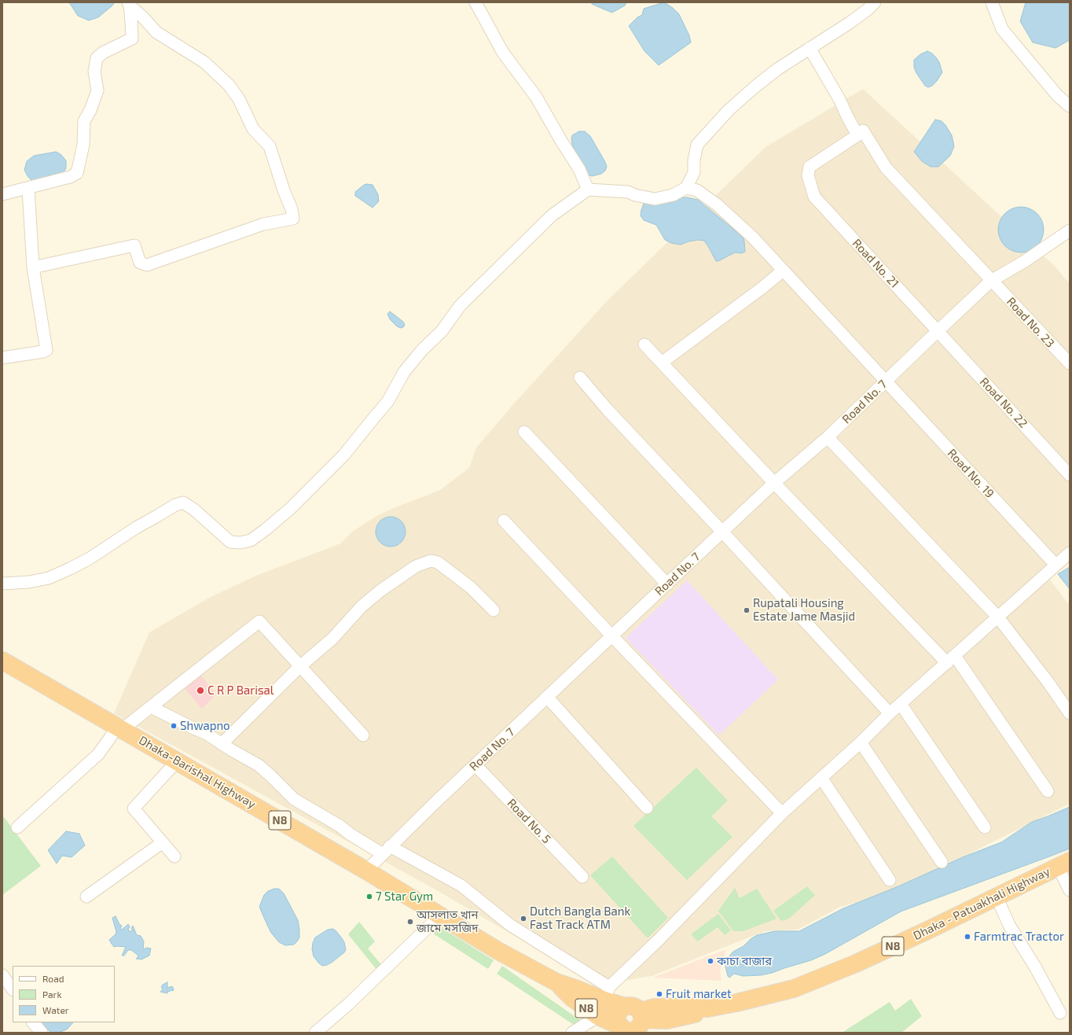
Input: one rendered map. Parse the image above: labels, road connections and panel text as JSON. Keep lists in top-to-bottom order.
{
  "streets": {
    "highway": ["Dhaka-Barishal Highway", "N8", "Dhaka - Patuakhali Highway"],
    "street": [
      "Road No. 21",
      "Road No. 23",
      "Road No. 7",
      "Road No. 22",
      "Road No. 19",
      "Road No. 5"
    ]
  },
  "crossings": [
    ["Road No. 21", "Road No. 23"],
    ["Road No. 21", "Road No. 7"],
    ["Road No. 21", "Road No. 22"],
    ["Road No. 23", "Road No. 7"],
    ["Road No. 7", "Road No. 22"],
    ["Road No. 7", "Road No. 19"],
    ["Road No. 7", "Dhaka-Barishal Highway"],
    ["Road No. 7", "Road No. 5"],
    ["Dhaka-Barishal Highway", "N8"],
    ["Dhaka-Barishal Highway", "Dhaka - Patuakhali Highway"],
    ["N8", "Dhaka - Patuakhali Highway"]
  ],
  "places": [
    "Rupatali Housing Estate Jame Masjid",
    "C R P Barisal",
    "Shwapno",
    "7 Star Gym",
    "Dutch Bangla Bank Fast Track ATM",
    "আসলাত খান জামে মসজিদ",
    "Farmtrac Tractor",
    "কাচা বাজার",
    "Fruit market"
  ],
  "legend": ["Road", "Park", "Water"]
}
